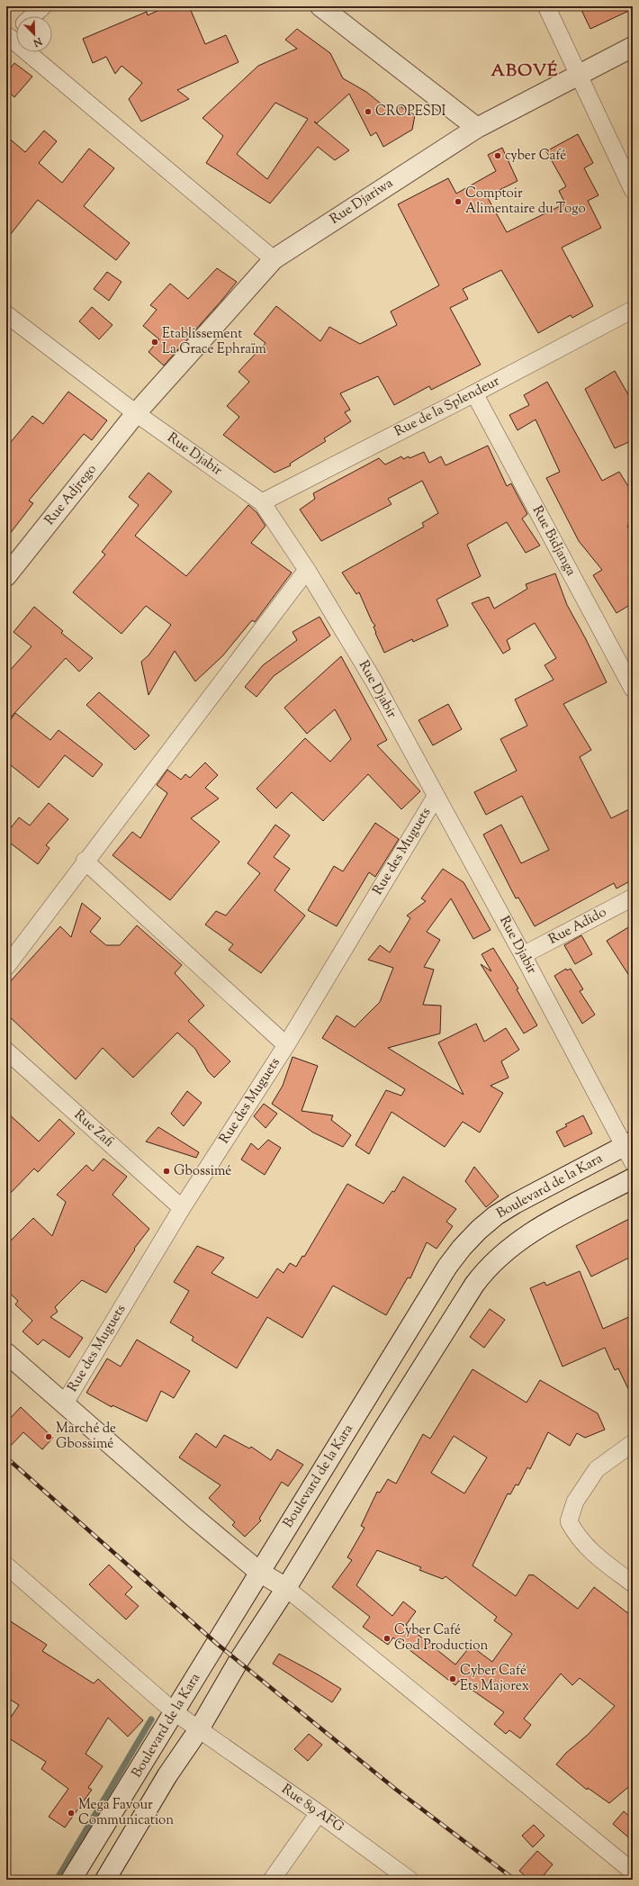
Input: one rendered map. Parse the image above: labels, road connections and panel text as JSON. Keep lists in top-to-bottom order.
{
  "streets": {
    "main road": ["Rue Djariwa", "Rue Adjrego", "Boulevard de la Kara"],
    "street": [
      "Rue de la Splendeur",
      "Rue Djabir",
      "Rue Bidjanga",
      "Rue des Muguets",
      "Rue Adido",
      "Rue Zafi",
      "Rue 89 AFG"
    ]
  },
  "crossings": [
    ["Rue Djariwa", "Rue Djabir"],
    ["Rue Djariwa", "Rue Adjrego"],
    ["Rue de la Splendeur", "Rue Djabir"],
    ["Rue de la Splendeur", "Rue Bidjanga"],
    ["Rue Djabir", "Rue Adjrego"],
    ["Rue Djabir", "Rue des Muguets"],
    ["Rue Djabir", "Rue Adido"],
    ["Rue Djabir", "Boulevard de la Kara"],
    ["Rue des Muguets", "Rue Zafi"],
    ["Boulevard de la Kara", "Rue 89 AFG"]
  ],
  "districts": ["ABOVÉ"],
  "places": [
    "CROPESDI",
    "cyber Café",
    "Comptoir Alimentaire du Togo",
    "Etablissement La Grace Ephraïm",
    "Gbossimé",
    "Marché de Gbossimé",
    "Cyber Café God Production",
    "Cyber Café Ets Majorex",
    "Mega Favour Communication"
  ],
  "north": "bottom right"
}
